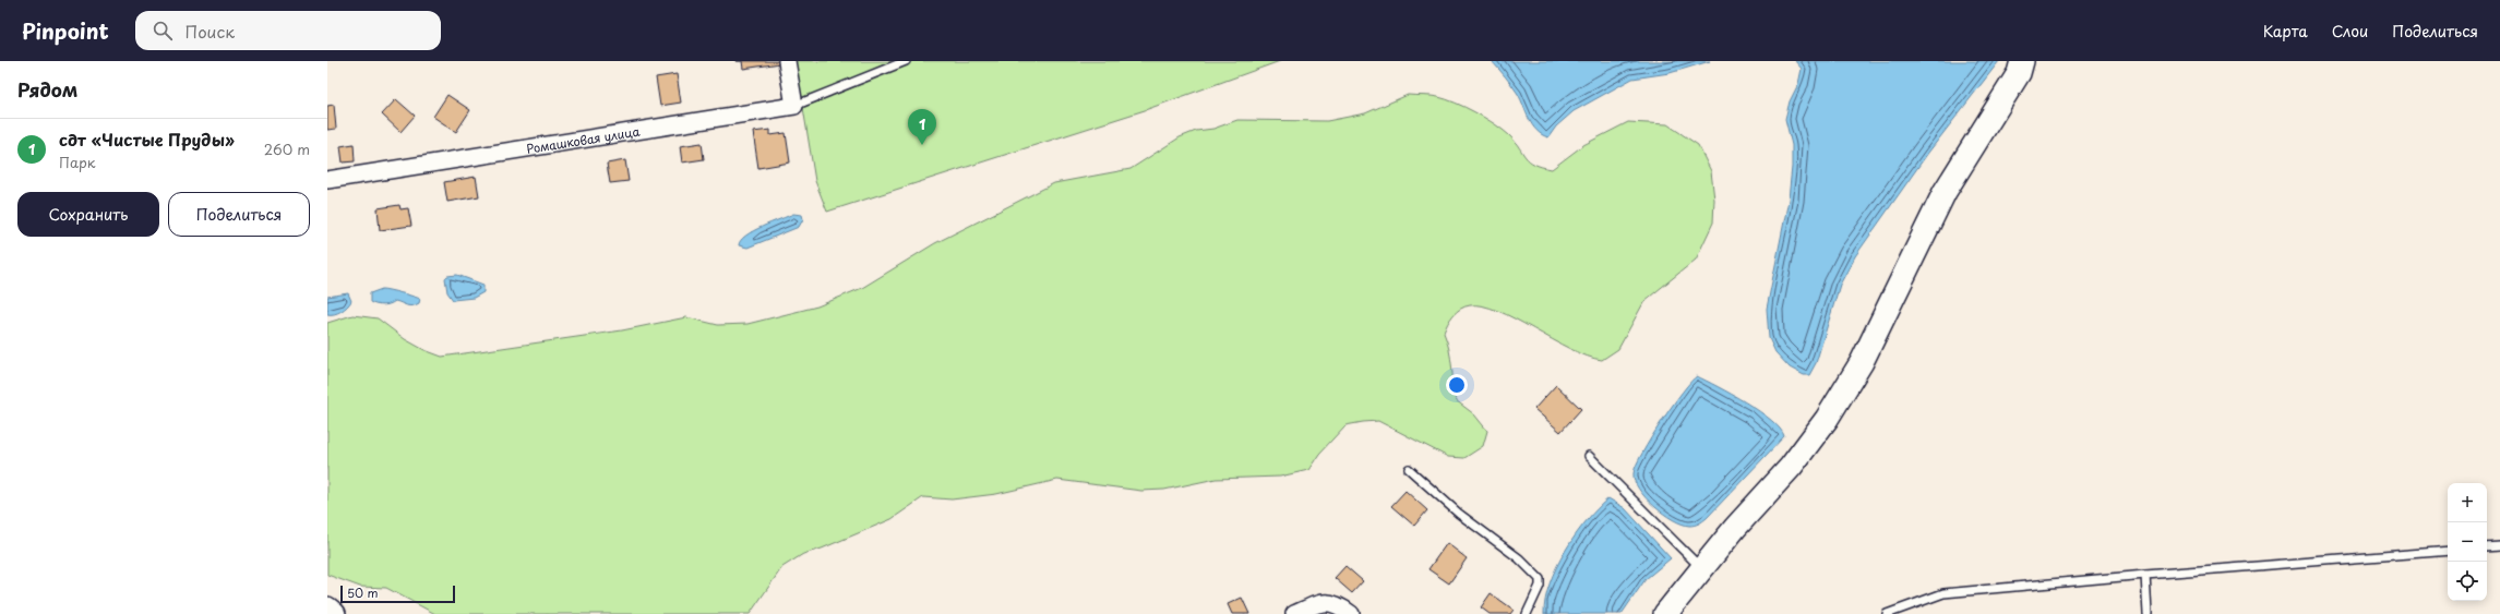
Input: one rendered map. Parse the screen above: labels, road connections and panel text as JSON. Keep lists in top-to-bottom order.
{
  "streets": {
    "street": ["Ромашковая улица"]
  },
  "scale_bar": "50 m",
  "page": {
    "header": "Pinpoint",
    "search": "Поиск",
    "nav": ["Карта", "Слои", "Поделиться"],
    "heading": "Рядом",
    "pins": "1",
    "list": [
      {
        "mark": "1",
        "name": "сдт «Чистые Пруды»",
        "note": "Парк",
        "value": "260 m"
      }
    ],
    "buttons": ["Сохранить", "Поделиться"],
    "map_buttons": ["+", "−"],
    "scale": "50 m"
  }
}
